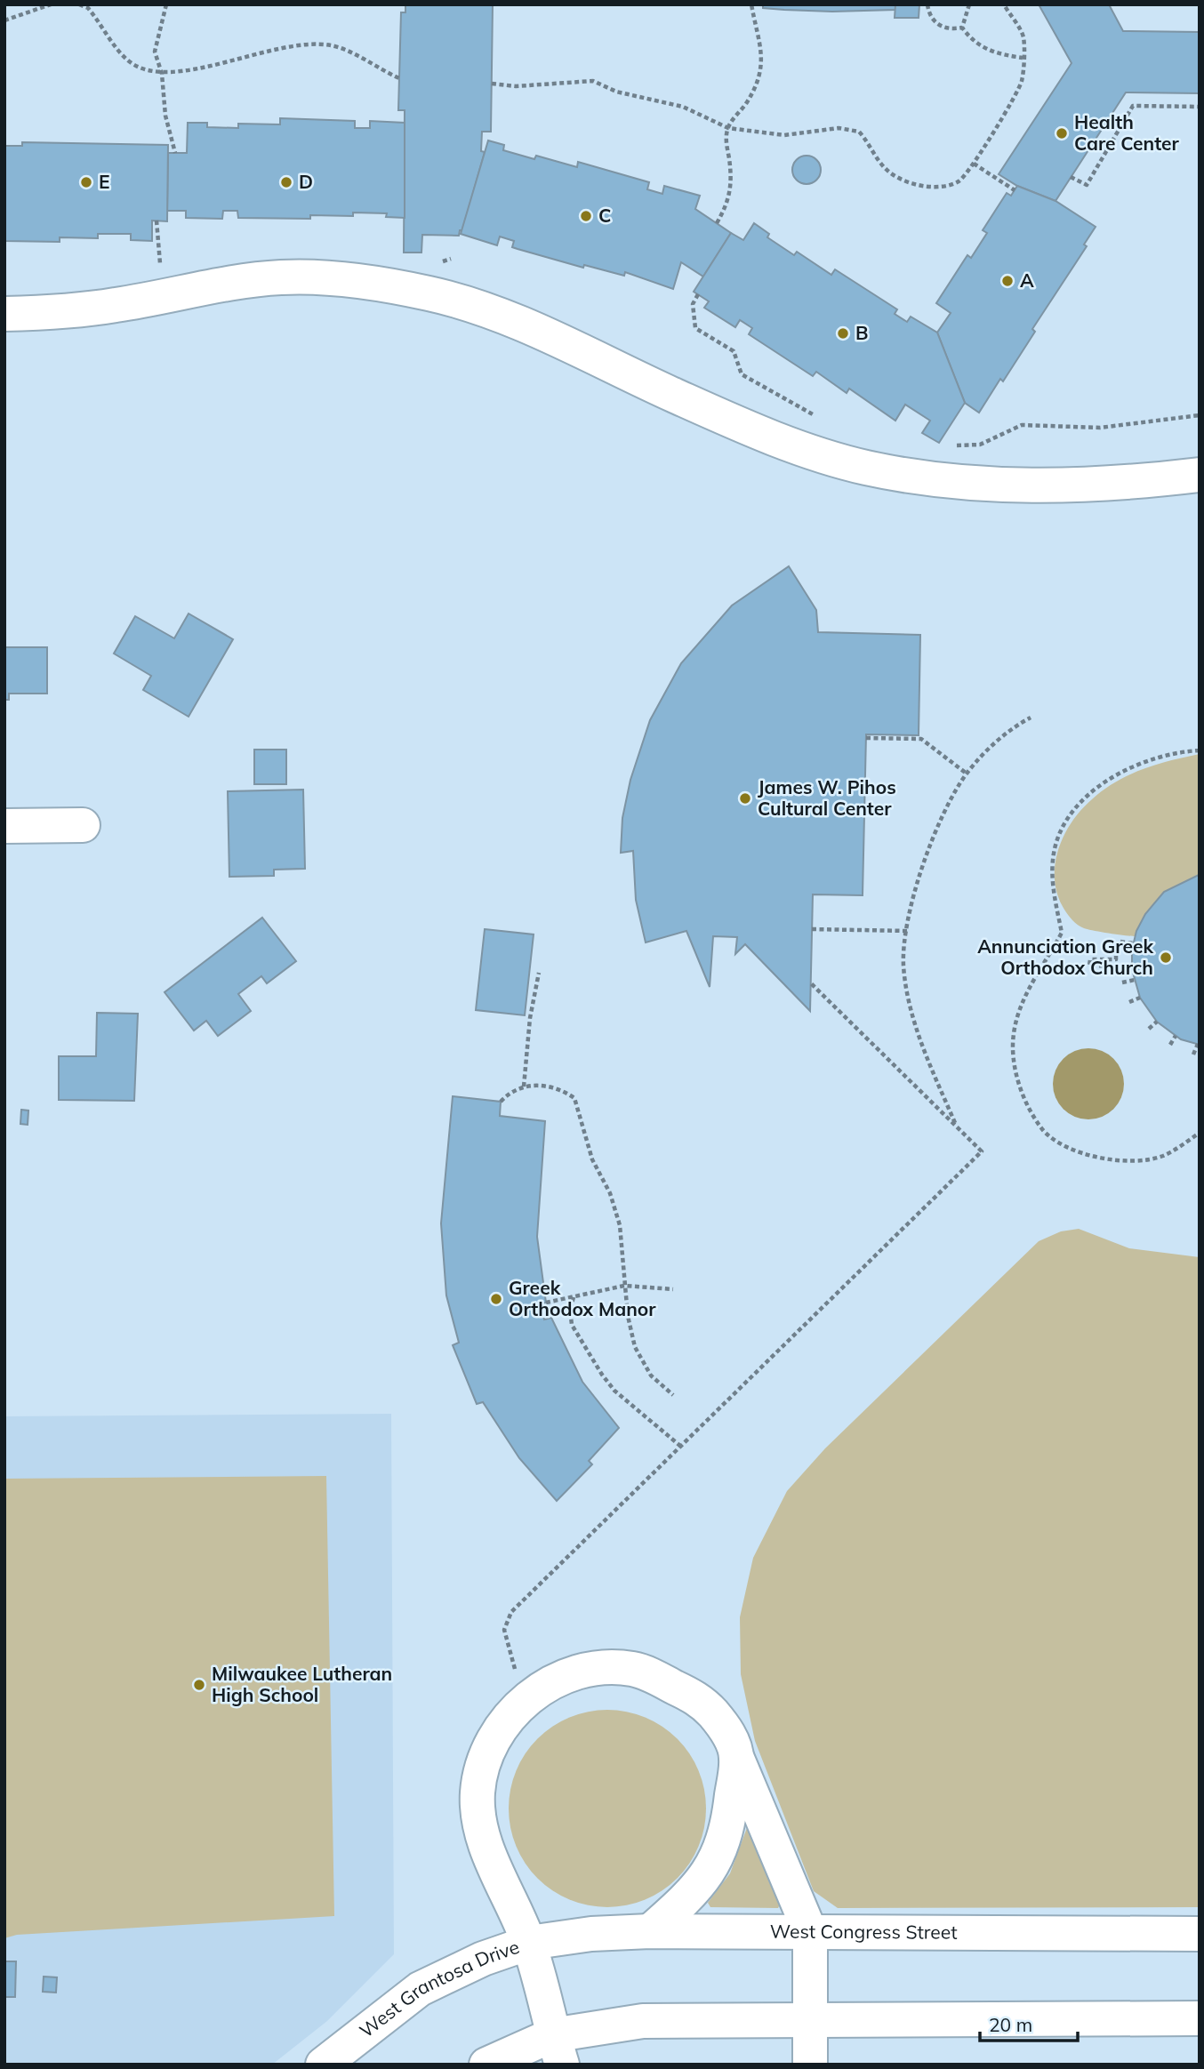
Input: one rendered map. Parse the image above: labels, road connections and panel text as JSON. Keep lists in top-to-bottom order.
{
  "streets": {
    "street": ["West Congress Street", "West Grantosa Drive"]
  },
  "crossings": [
    ["West Congress Street", "West Grantosa Drive"]
  ],
  "places": [
    "Health Care Center",
    "E",
    "D",
    "C",
    "A",
    "B",
    "James W. Pihos Cultural Center",
    "Annunciation Greek Orthodox Church",
    "Greek Orthodox Manor",
    "Milwaukee Lutheran High School"
  ],
  "scale_bar": "20 m"
}
